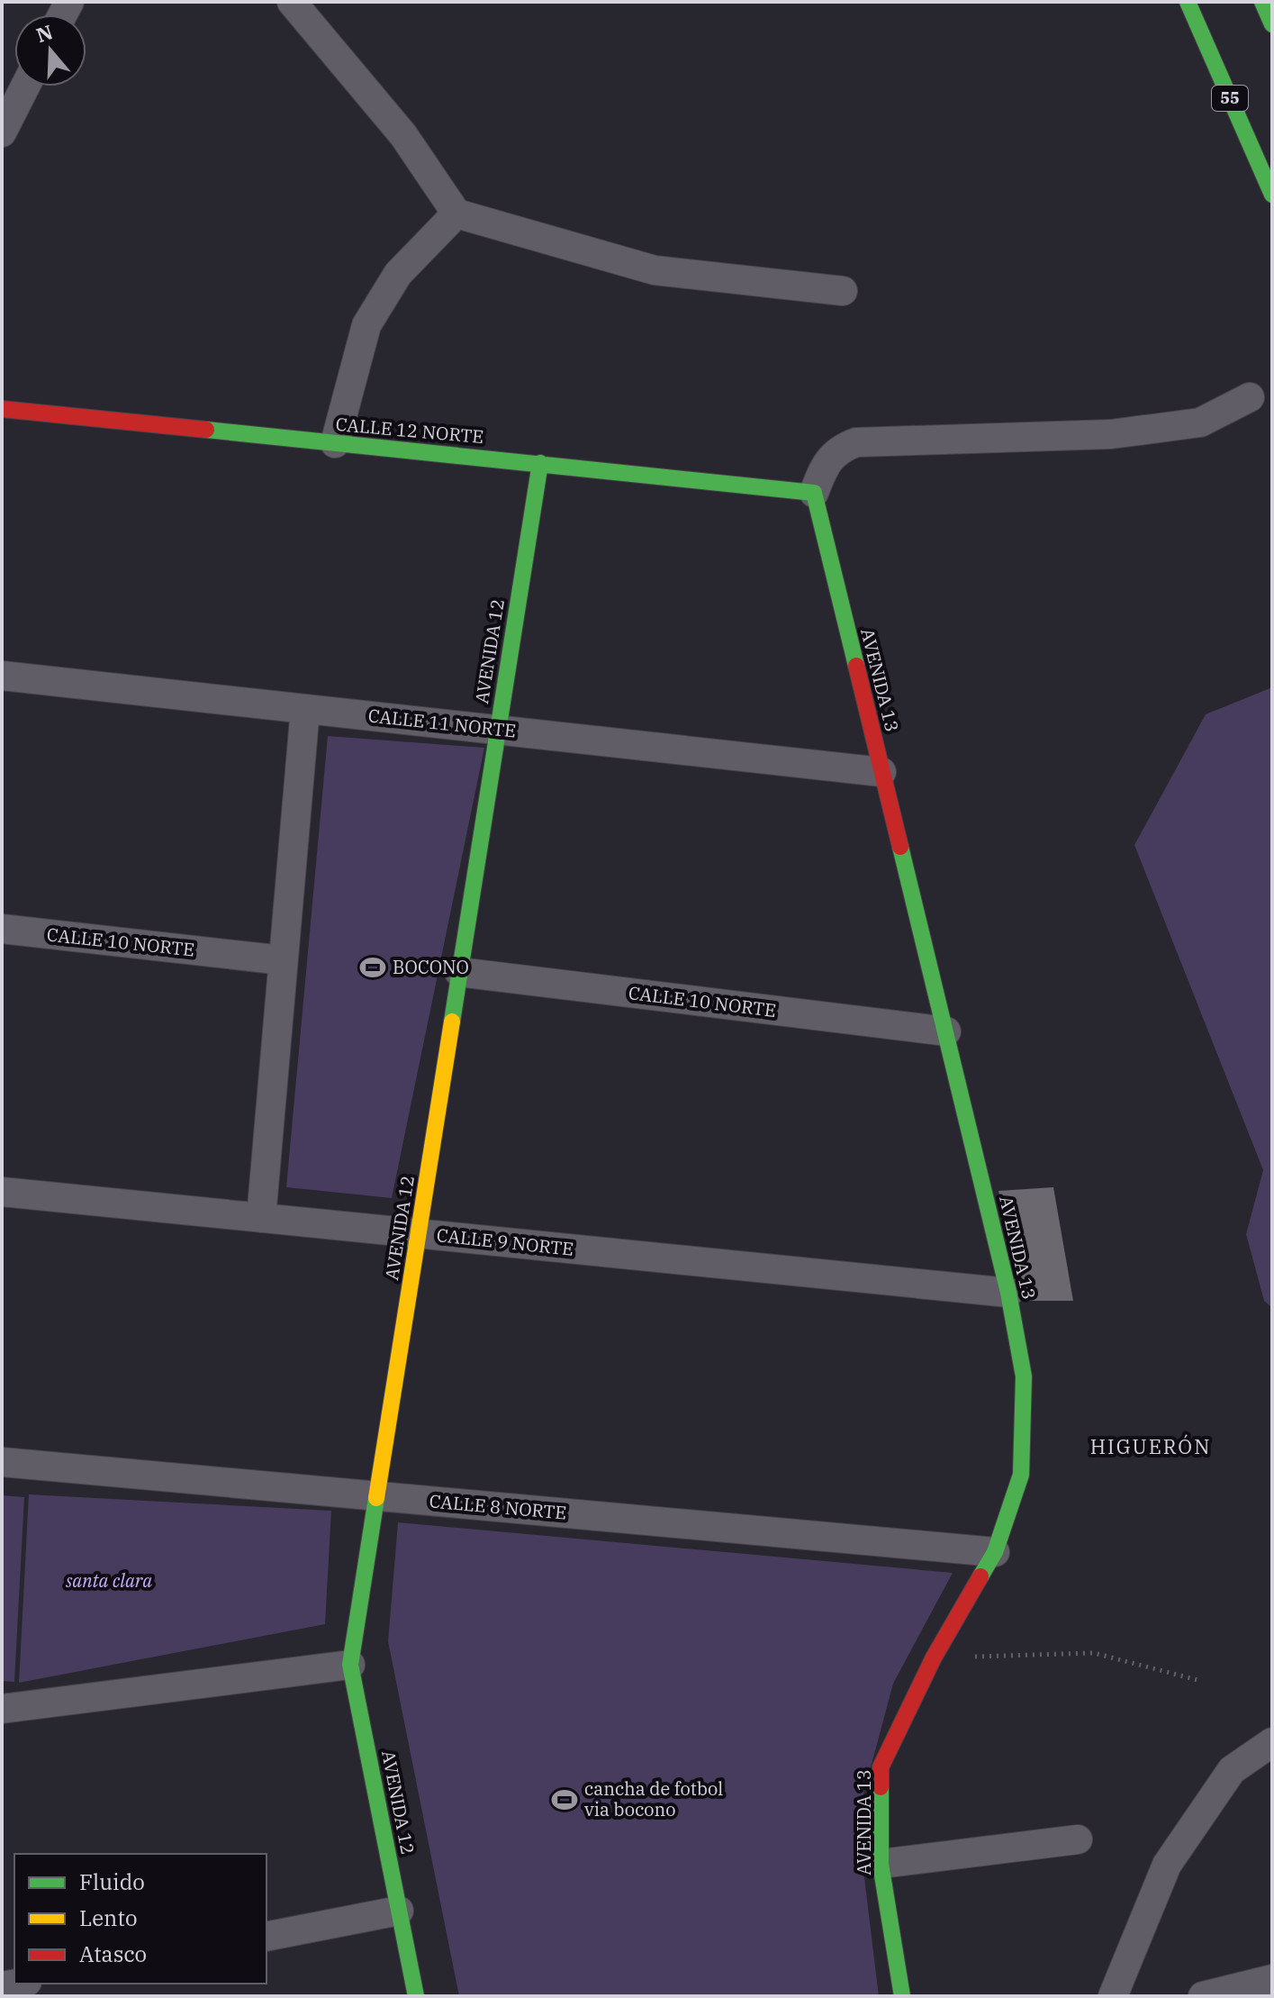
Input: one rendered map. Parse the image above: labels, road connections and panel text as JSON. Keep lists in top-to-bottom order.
{
  "streets": {
    "main road": [
      "55",
      "CALLE 12 NORTE",
      "AVENIDA 12",
      "AVENIDA 13"
    ],
    "street": [
      "CALLE 11 NORTE",
      "CALLE 10 NORTE",
      "CALLE 9 NORTE",
      "CALLE 8 NORTE"
    ]
  },
  "crossings": [
    ["CALLE 12 NORTE", "AVENIDA 12"],
    ["CALLE 12 NORTE", "AVENIDA 13"],
    ["AVENIDA 12", "CALLE 11 NORTE"],
    ["AVENIDA 12", "CALLE 10 NORTE"],
    ["AVENIDA 12", "CALLE 9 NORTE"],
    ["AVENIDA 12", "CALLE 8 NORTE"],
    ["AVENIDA 13", "CALLE 11 NORTE"],
    ["AVENIDA 13", "CALLE 10 NORTE"],
    ["AVENIDA 13", "CALLE 9 NORTE"],
    ["AVENIDA 13", "CALLE 8 NORTE"]
  ],
  "districts": ["HIGUERÓN"],
  "parks": ["santa clara"],
  "places": {
    "sports": ["BOCONO", "cancha de fotbol via bocono"]
  },
  "legend": ["Fluido", "Lento", "Atasco"],
  "north": "top"
}
